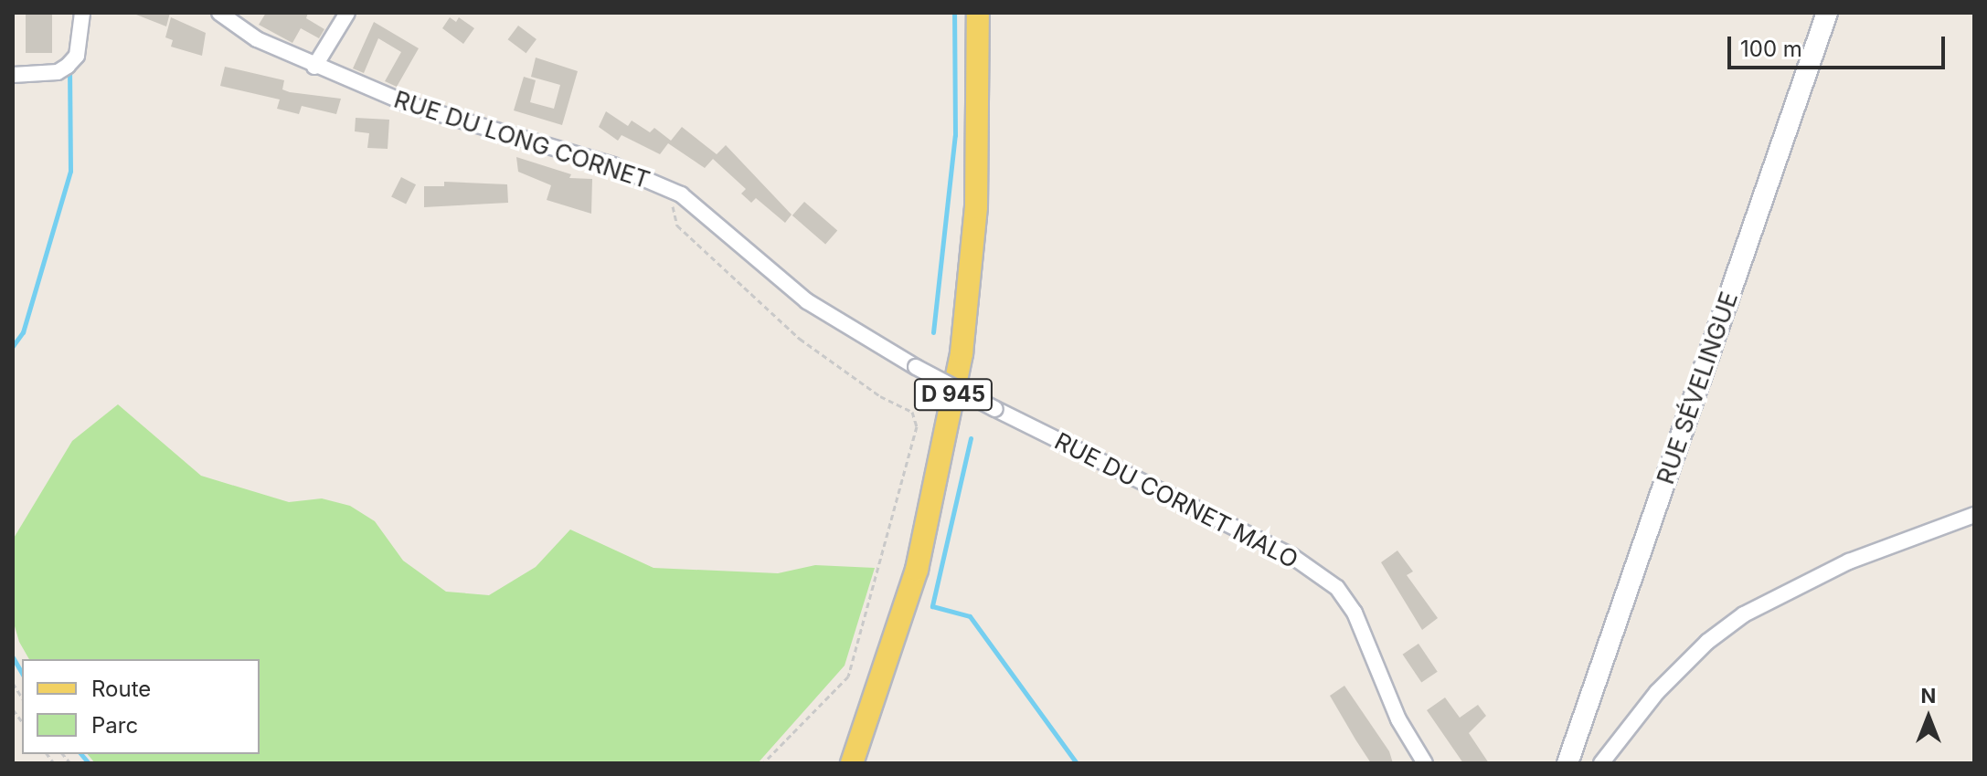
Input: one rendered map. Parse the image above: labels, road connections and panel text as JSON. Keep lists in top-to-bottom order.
{
  "streets": {
    "main road": ["RUE SÉVELINGUE", "D 945"],
    "street": ["RUE DU LONG CORNET", "RUE DU CORNET MALO"]
  },
  "crossings": [
    ["RUE DU LONG CORNET", "RUE DU CORNET MALO"]
  ],
  "legend": ["Route", "Parc"],
  "scale_bar": "100 m",
  "north": "top"
}
